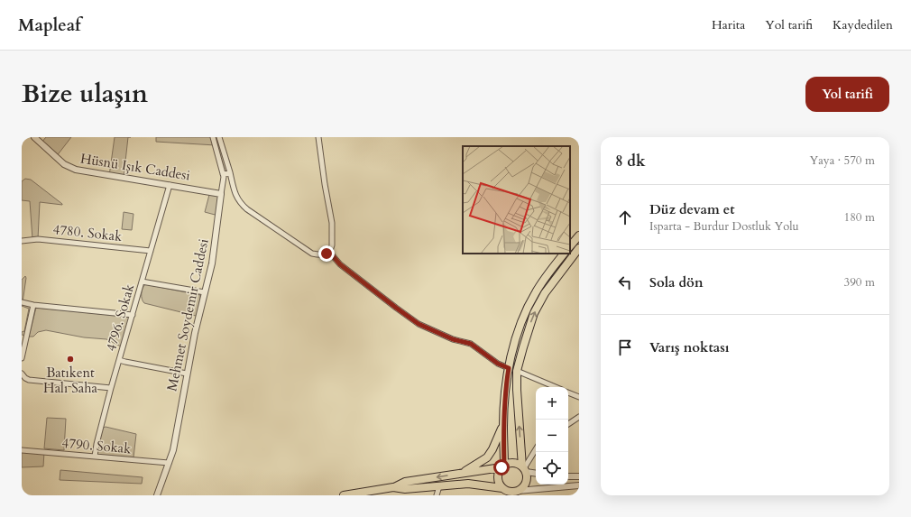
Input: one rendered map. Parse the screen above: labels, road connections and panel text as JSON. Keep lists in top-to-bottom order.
{
  "streets": {
    "street": [
      "Hüsnü Işık Caddesi",
      "4780. Sokak",
      "Mehmet Soydemir Caddesi",
      "4796. Sokak",
      "4790. Sokak"
    ]
  },
  "crossings": [
    ["Hüsnü Işık Caddesi", "Mehmet Soydemir Caddesi"],
    ["Hüsnü Işık Caddesi", "4796. Sokak"],
    ["4780. Sokak", "4796. Sokak"],
    ["Mehmet Soydemir Caddesi", "4790. Sokak"],
    ["4796. Sokak", "4790. Sokak"]
  ],
  "places": ["Batıkent Halı Saha"],
  "page": {
    "header": "Mapleaf",
    "nav": ["Harita", "Yol tarifi", "Kaydedilen"],
    "title": "Bize ulaşın",
    "buttons": "Yol tarifi",
    "heading": ["8 dk", "Yaya · 570 m"],
    "list": [
      ["Düz devam et", "Isparta - Burdur Dostluk Yolu", "180 m"],
      ["Sola dön", "390 m"],
      "Varış noktası"
    ],
    "map_buttons": ["+", "−"]
  }
}
